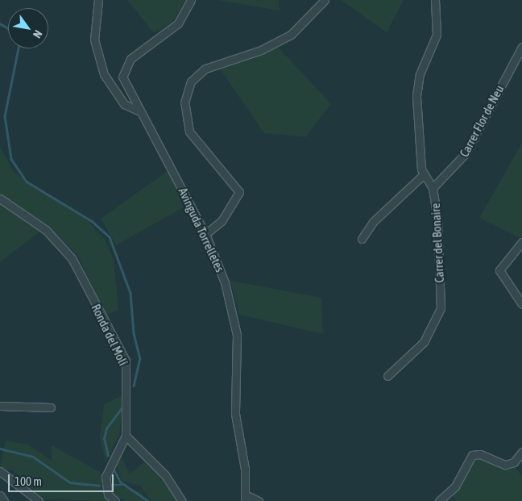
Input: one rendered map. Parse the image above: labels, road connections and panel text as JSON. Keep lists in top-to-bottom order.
{
  "streets": {
    "street": [
      "Carrer Flor de Neu",
      "Avinguda Torrelletes",
      "Carrer del Bonaire",
      "Ronda del Molí"
    ]
  },
  "crossings": [
    ["Carrer Flor de Neu", "Carrer del Bonaire"]
  ],
  "scale_bar": "100 m",
  "north": "bottom right"
}
